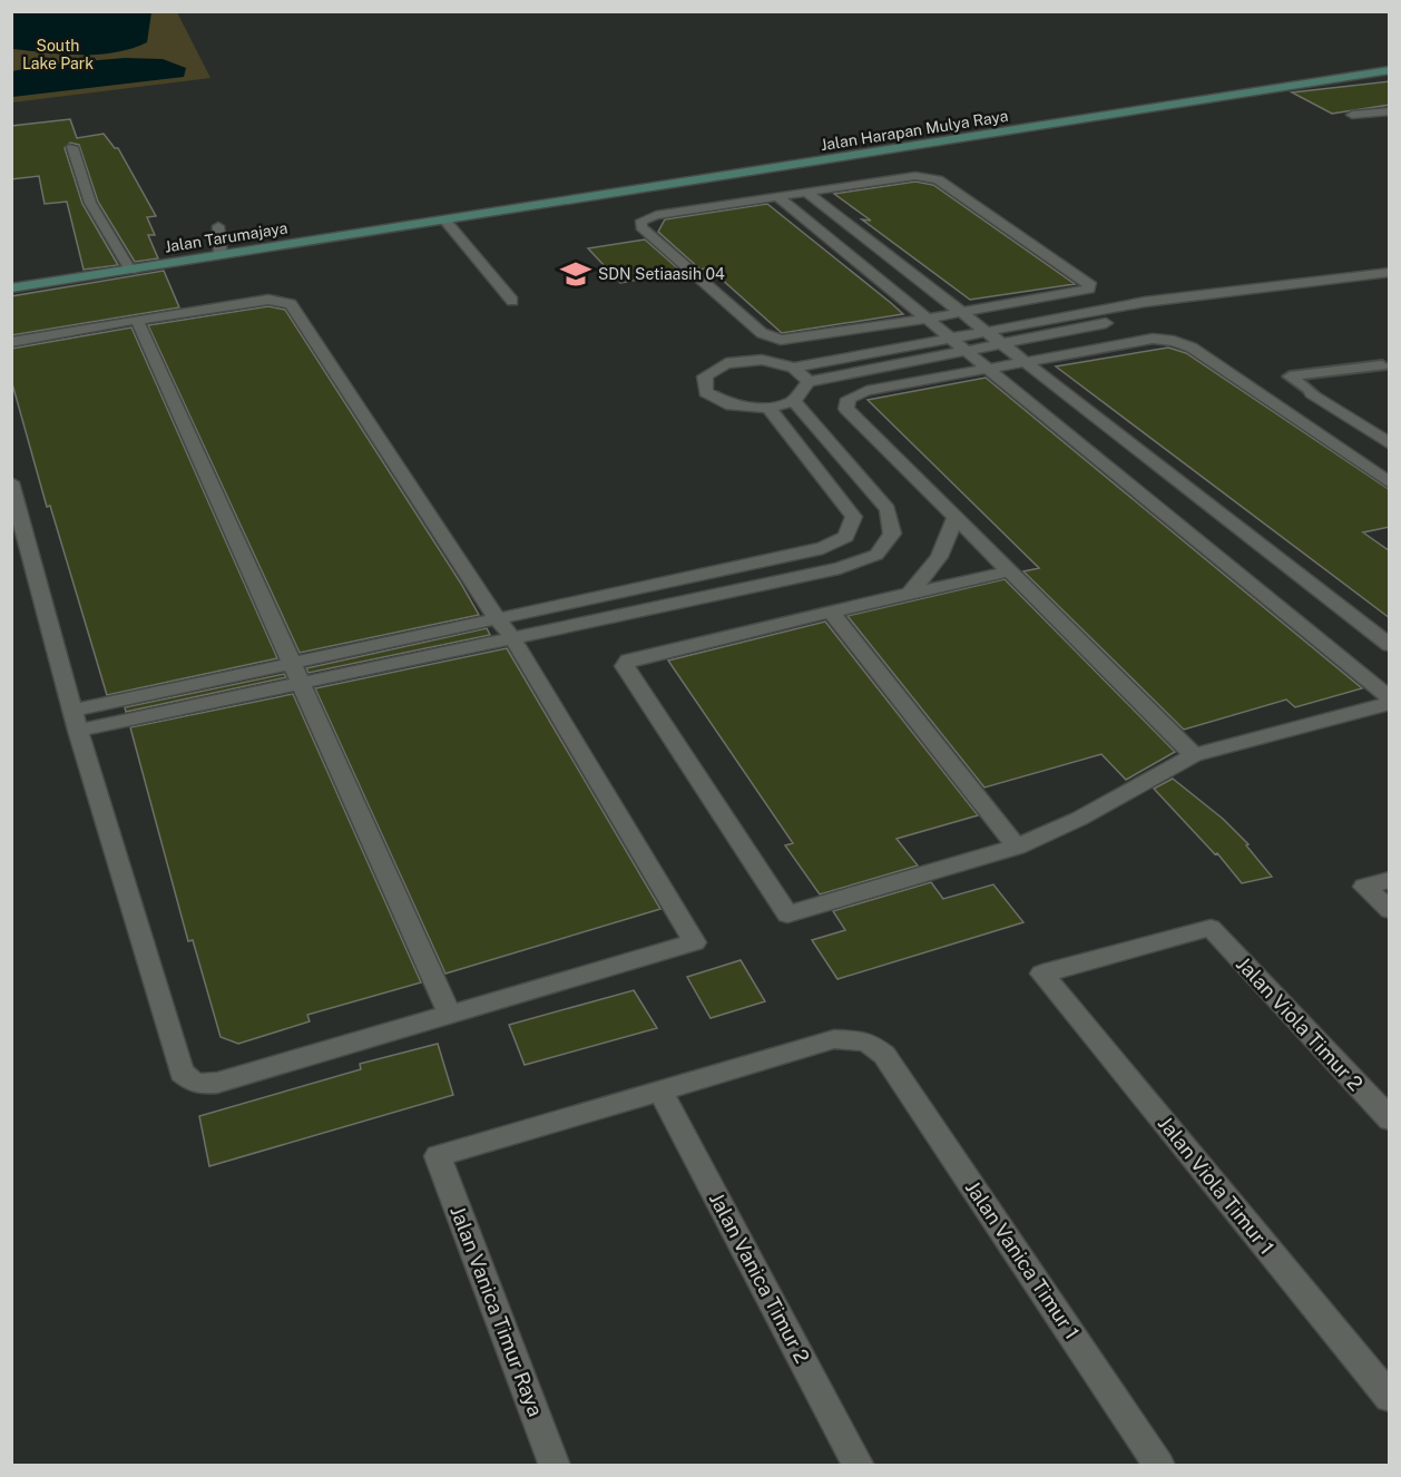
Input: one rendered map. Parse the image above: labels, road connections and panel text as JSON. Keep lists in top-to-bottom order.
{
  "streets": {
    "street": [
      "Jalan Harapan Mulya Raya",
      "Jalan Tarumajaya",
      "Jalan Viola Timur 2",
      "Jalan Viola Timur 1",
      "Jalan Vanica Timur 1",
      "Jalan Vanica Timur 2",
      "Jalan Vanica Timur Raya"
    ]
  },
  "crossings": [
    ["Jalan Harapan Mulya Raya", "Jalan Tarumajaya"],
    ["Jalan Viola Timur 2", "Jalan Viola Timur 1"],
    ["Jalan Vanica Timur 1", "Jalan Vanica Timur 2"],
    ["Jalan Vanica Timur 1", "Jalan Vanica Timur Raya"],
    ["Jalan Vanica Timur 2", "Jalan Vanica Timur Raya"]
  ],
  "parks": ["South Lake Park"],
  "places": {
    "school or university": ["SDN Setiaasih 04"]
  }
}
